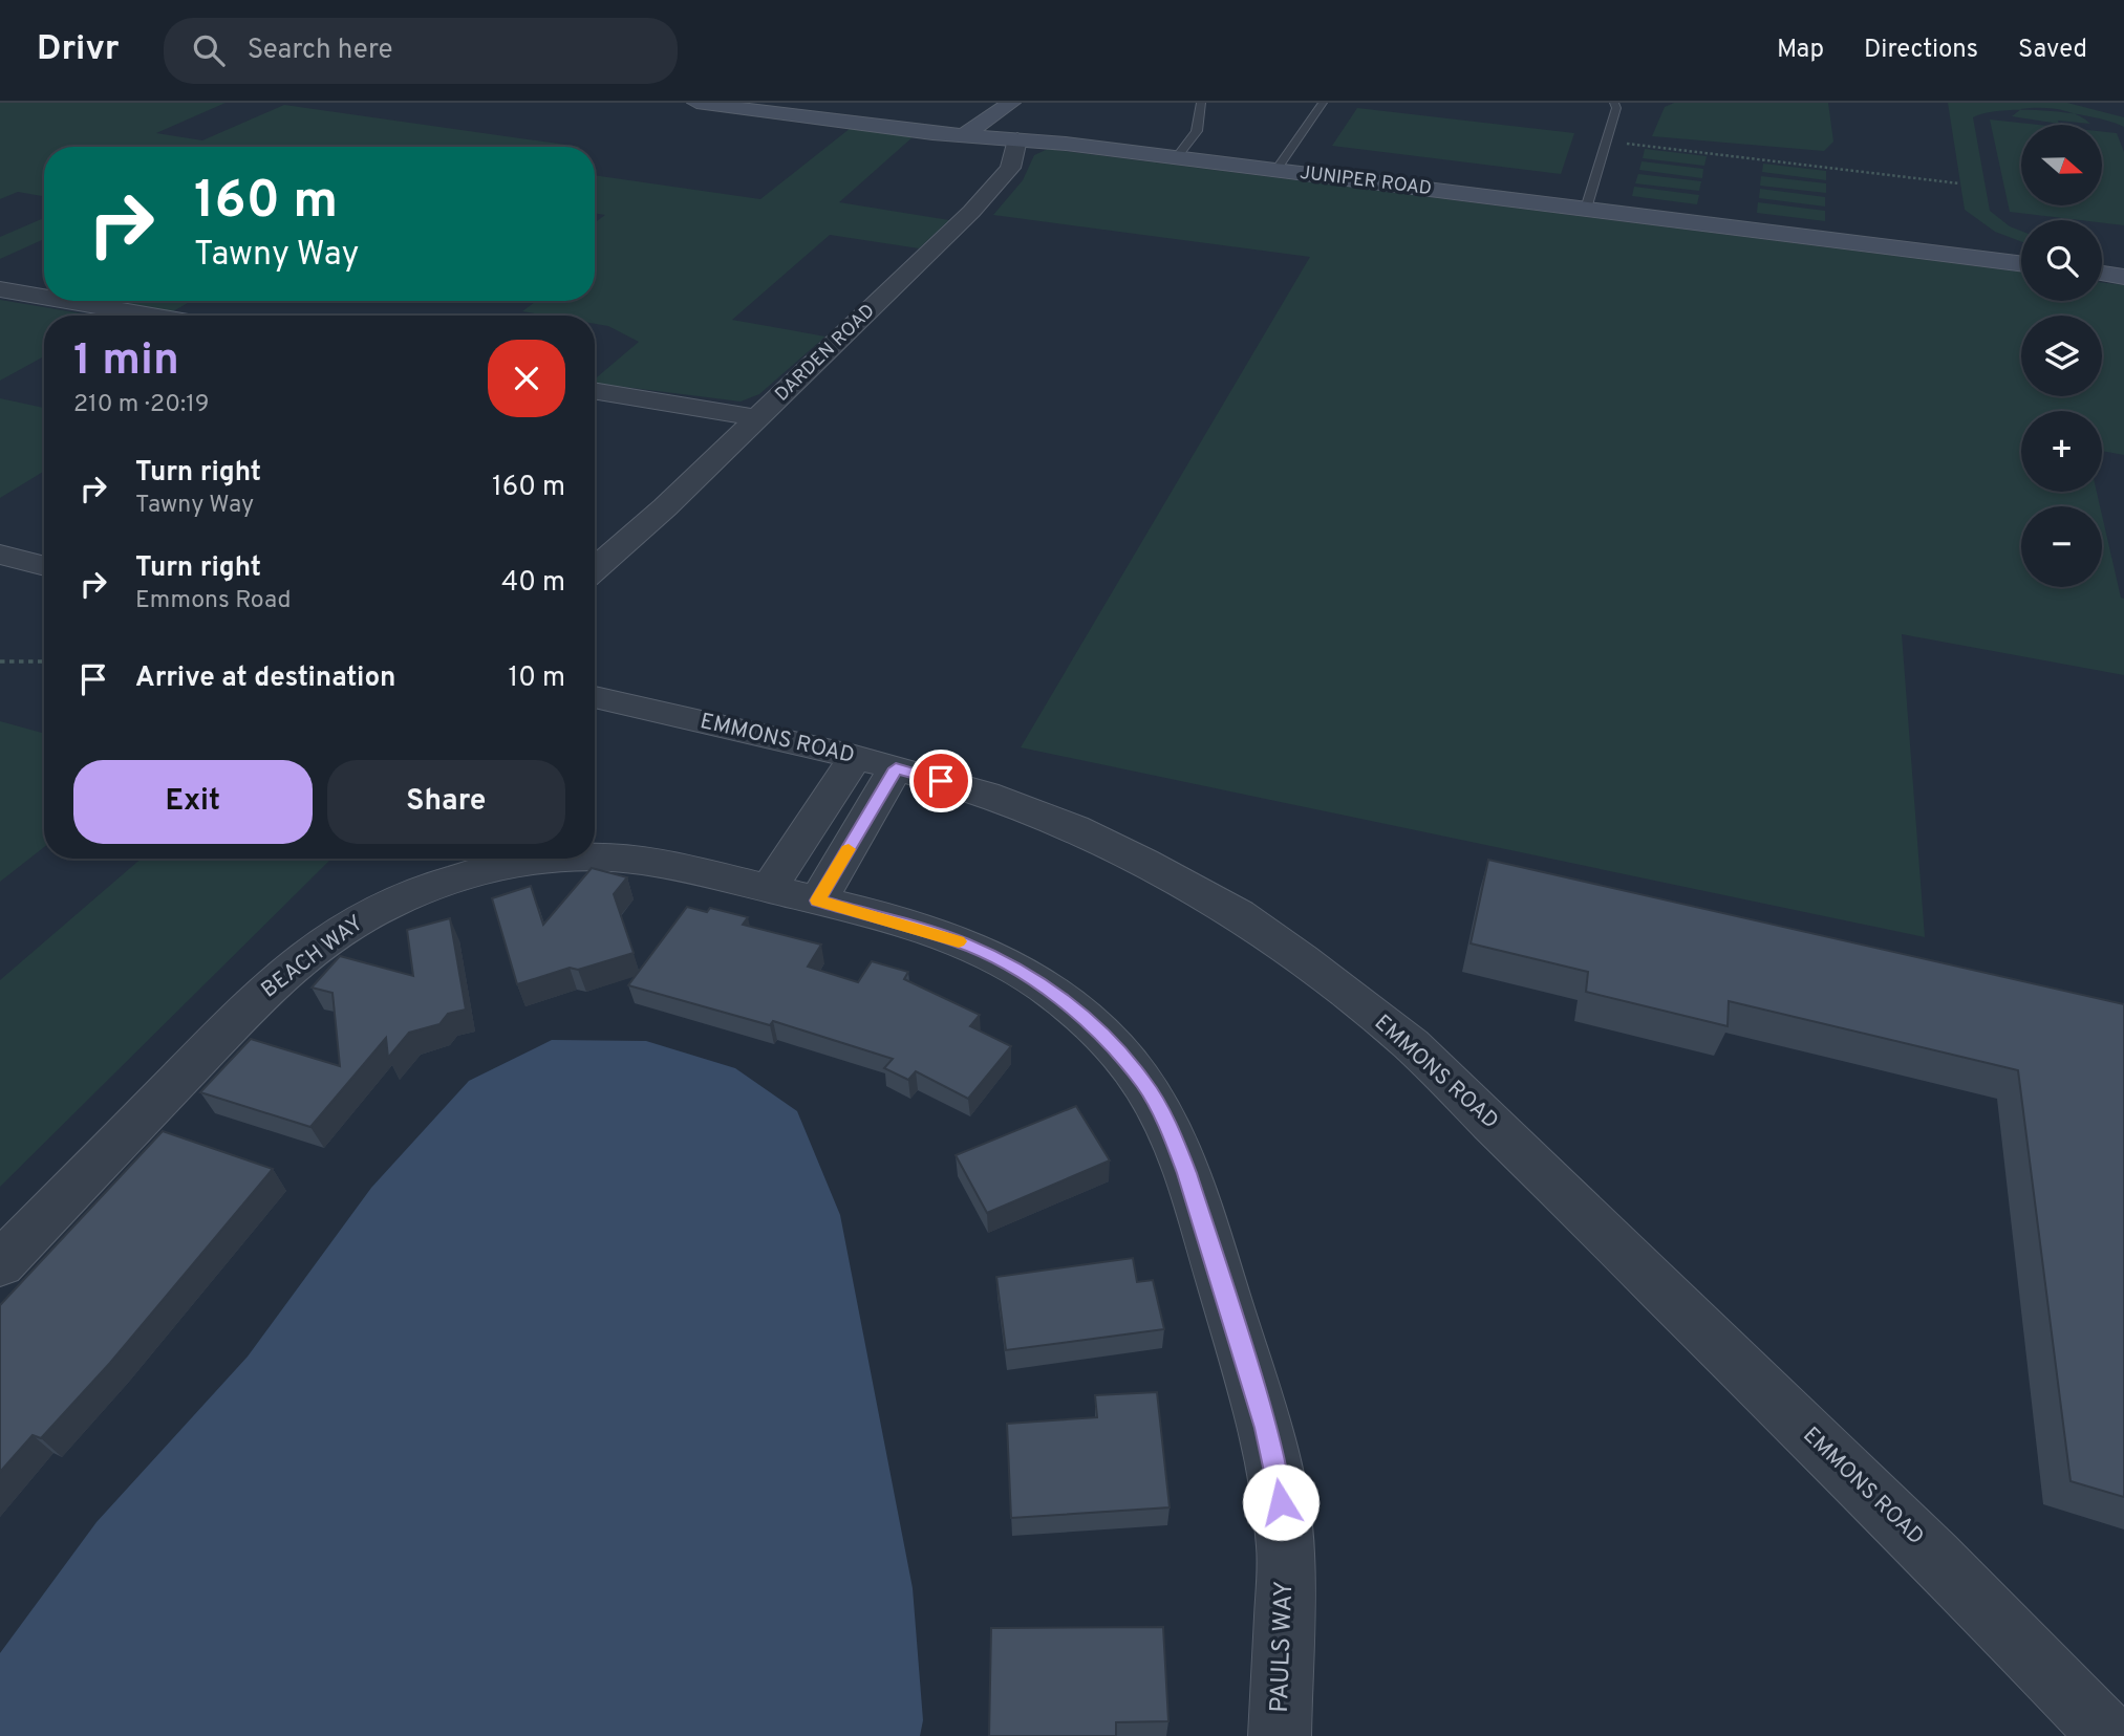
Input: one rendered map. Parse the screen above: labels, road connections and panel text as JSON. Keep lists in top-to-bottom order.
{
  "streets": {
    "street": [
      "JUNIPER ROAD",
      "DARDEN ROAD",
      "EMMONS ROAD",
      "BEACH WAY",
      "PAULS WAY"
    ]
  },
  "crossings": [
    ["JUNIPER ROAD", "DARDEN ROAD"],
    ["BEACH WAY", "PAULS WAY"]
  ],
  "north": "right",
  "page": {
    "header": "Drivr",
    "search": "Search here",
    "nav": ["Map", "Directions", "Saved"],
    "map_buttons": ["+", "−"],
    "turn": ["160 m", "Tawny Way"],
    "heading": ["1 min", "210 m · 20:19"],
    "list": [
      {
        "name": "Turn right",
        "note": "Tawny Way",
        "value": "160 m"
      },
      {
        "name": "Turn right",
        "note": "Emmons Road",
        "value": "40 m"
      },
      {
        "name": "Arrive at destination",
        "value": "10 m"
      }
    ],
    "buttons": ["Exit", "Share"]
  }
}
